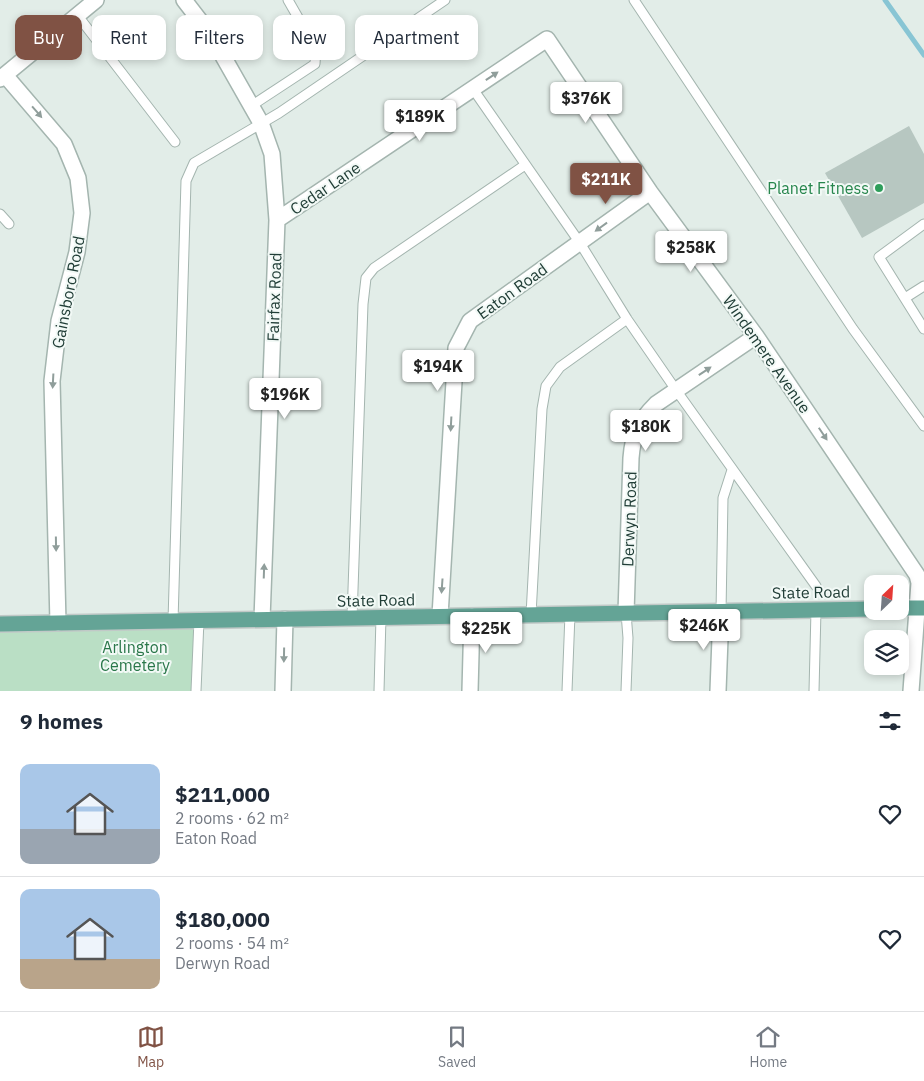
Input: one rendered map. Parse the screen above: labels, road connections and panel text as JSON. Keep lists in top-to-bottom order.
{
  "streets": {
    "main road": ["State Road"],
    "street": [
      "Cedar Lane",
      "Eaton Road",
      "Gainsboro Road",
      "Fairfax Road",
      "Windemere Avenue",
      "Derwyn Road"
    ]
  },
  "crossings": [
    ["Cedar Lane", "Fairfax Road"],
    ["Cedar Lane", "Windemere Avenue"],
    ["Eaton Road", "Windemere Avenue"],
    ["Eaton Road", "State Road"],
    ["Gainsboro Road", "State Road"],
    ["Fairfax Road", "State Road"],
    ["Windemere Avenue", "Derwyn Road"],
    ["Derwyn Road", "State Road"]
  ],
  "one_way": [
    "Eaton Road",
    "Gainsboro Road",
    "Fairfax Road",
    "Windemere Avenue"
  ],
  "parks": ["Arlington Cemetery"],
  "places": ["Planet Fitness"],
  "north": "top right",
  "page": {
    "chip": [
      "Buy",
      "Rent",
      "Filters",
      "New",
      "Apartment"
    ],
    "price": [
      "$376K",
      "$189K",
      "$211K",
      "$258K",
      "$194K",
      "$196K",
      "$180K",
      "$246K",
      "$225K"
    ],
    "heading": "9 homes",
    "list": [
      {
        "name": "$211,000",
        "note": "2 rooms · 62 m² · Eaton Road"
      },
      {
        "name": "$180,000",
        "note": "2 rooms · 54 m² · Derwyn Road"
      }
    ],
    "tabs": ["Map", "Saved", "Home"]
  }
}
